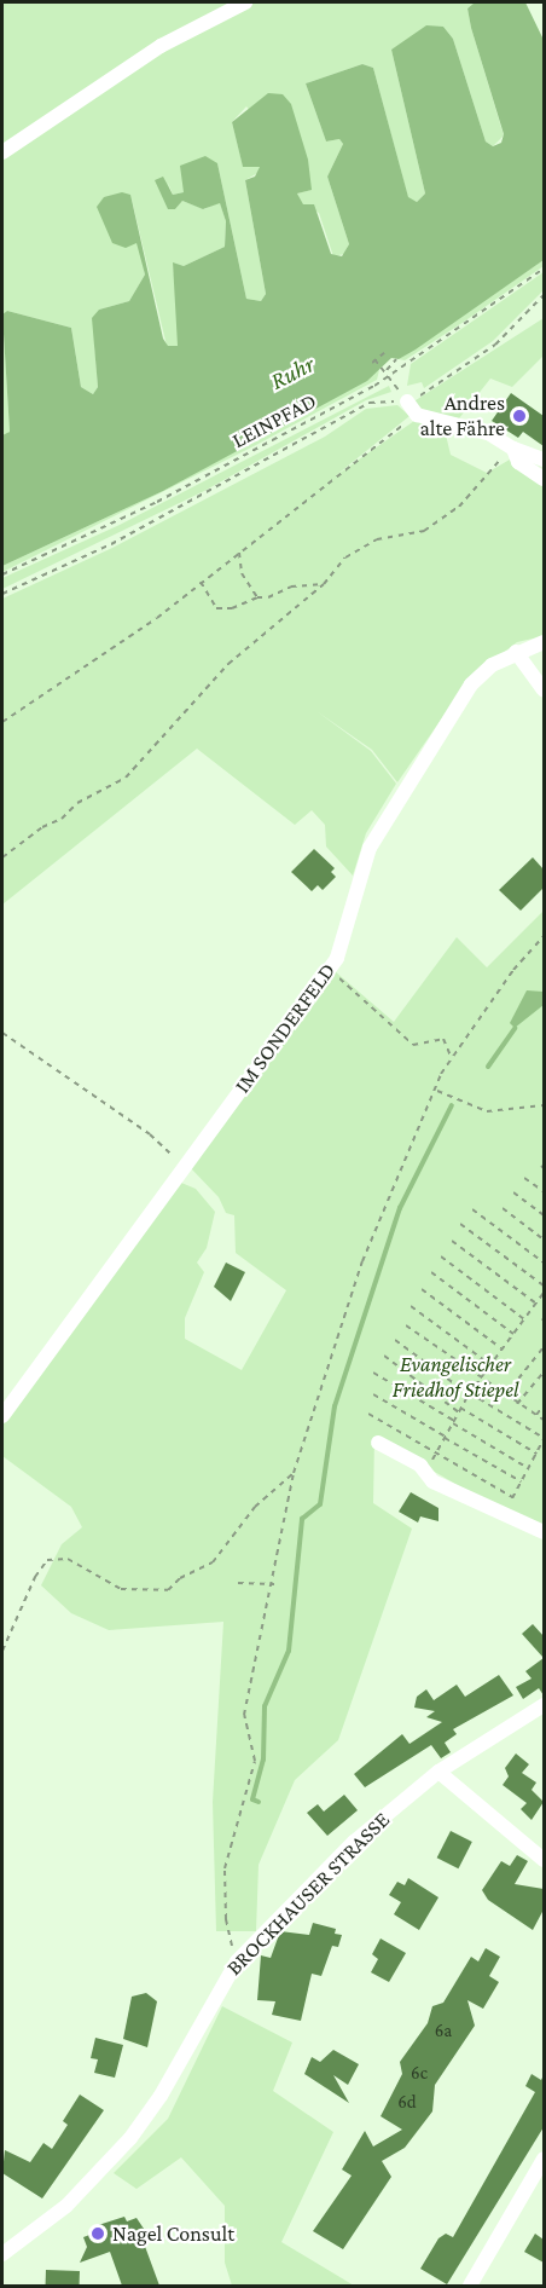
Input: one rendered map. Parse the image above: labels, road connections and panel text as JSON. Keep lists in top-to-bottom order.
{
  "streets": {
    "street": ["IM SONDERFELD", "BROCKHAUSER STRASSE"],
    "path": ["LEINPFAD"]
  },
  "water": ["Ruhr"],
  "parks": ["Evangelischer Friedhof Stiepel"],
  "places": ["Andres alte Fähre", "Nagel Consult"],
  "house_numbers": ["6a", "6c", "6d"]
}
